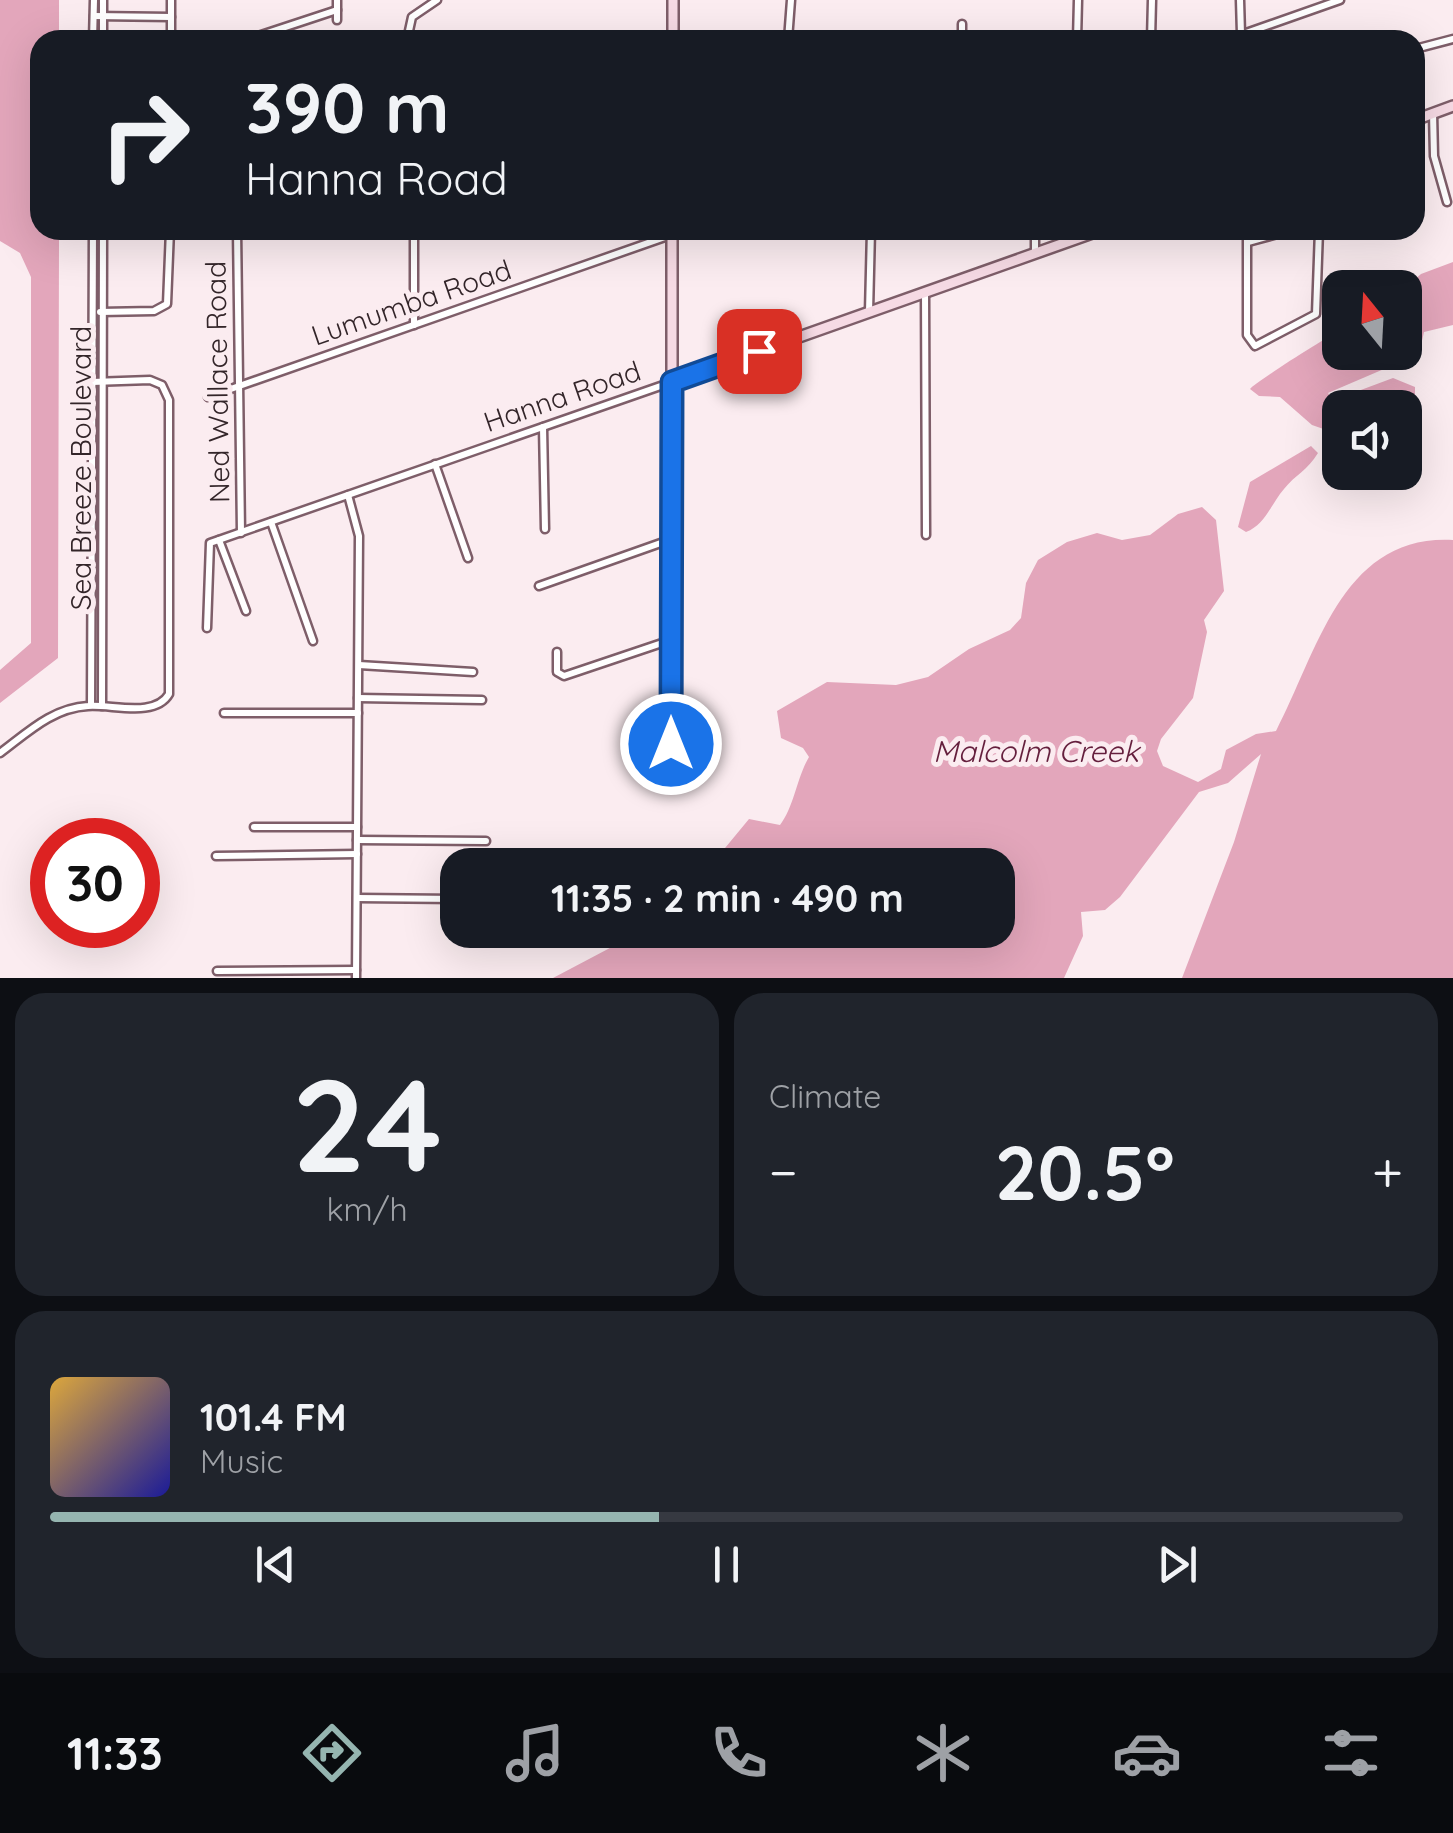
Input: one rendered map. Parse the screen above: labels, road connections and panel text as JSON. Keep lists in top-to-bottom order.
{
  "streets": {
    "street": [
      "Lumumba Road",
      "Ned Wallace Road",
      "Hanna Road",
      "Sea Breeze Boulevard"
    ]
  },
  "crossings": [
    ["Lumumba Road", "Ned Wallace Road"],
    ["Ned Wallace Road", "Hanna Road"]
  ],
  "water": ["Malcolm Creek"],
  "north": "top",
  "page": {
    "turn": ["390 m", "Hanna Road"],
    "limit": "30",
    "trip": "11:35 · 2 min · 490 m",
    "tile": [
      ["24", "km/h"],
      "Climate"
    ],
    "heat": ["−", "20.5°", "+"],
    "song": ["101.4 FM", "Music"],
    "tabs": "11:33"
  }
}
